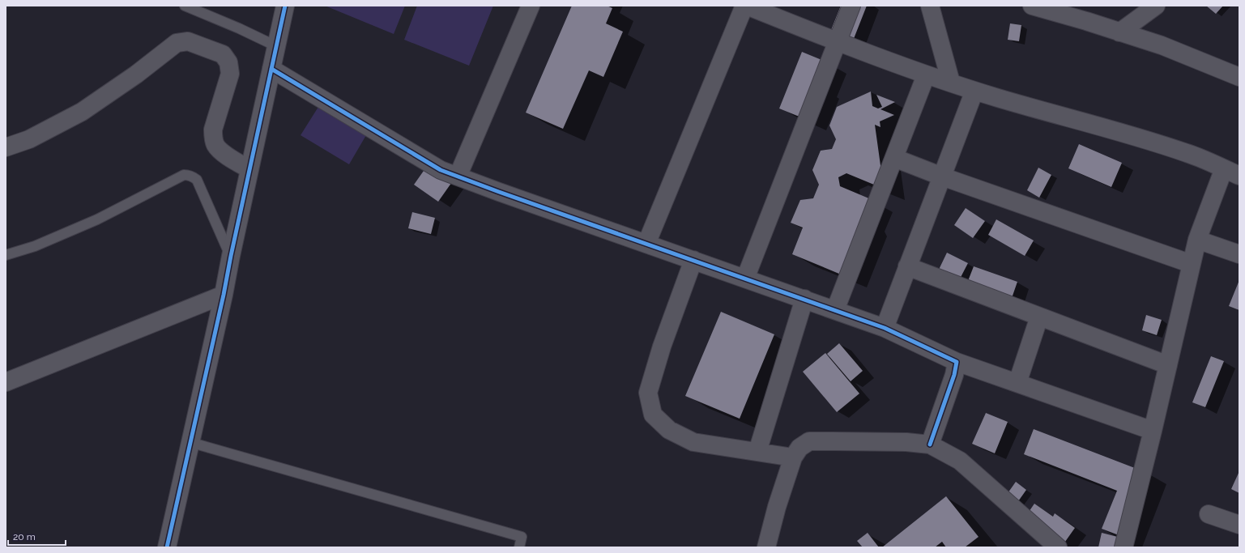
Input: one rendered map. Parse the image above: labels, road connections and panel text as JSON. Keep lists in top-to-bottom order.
{
  "scale_bar": "20 m"
}
